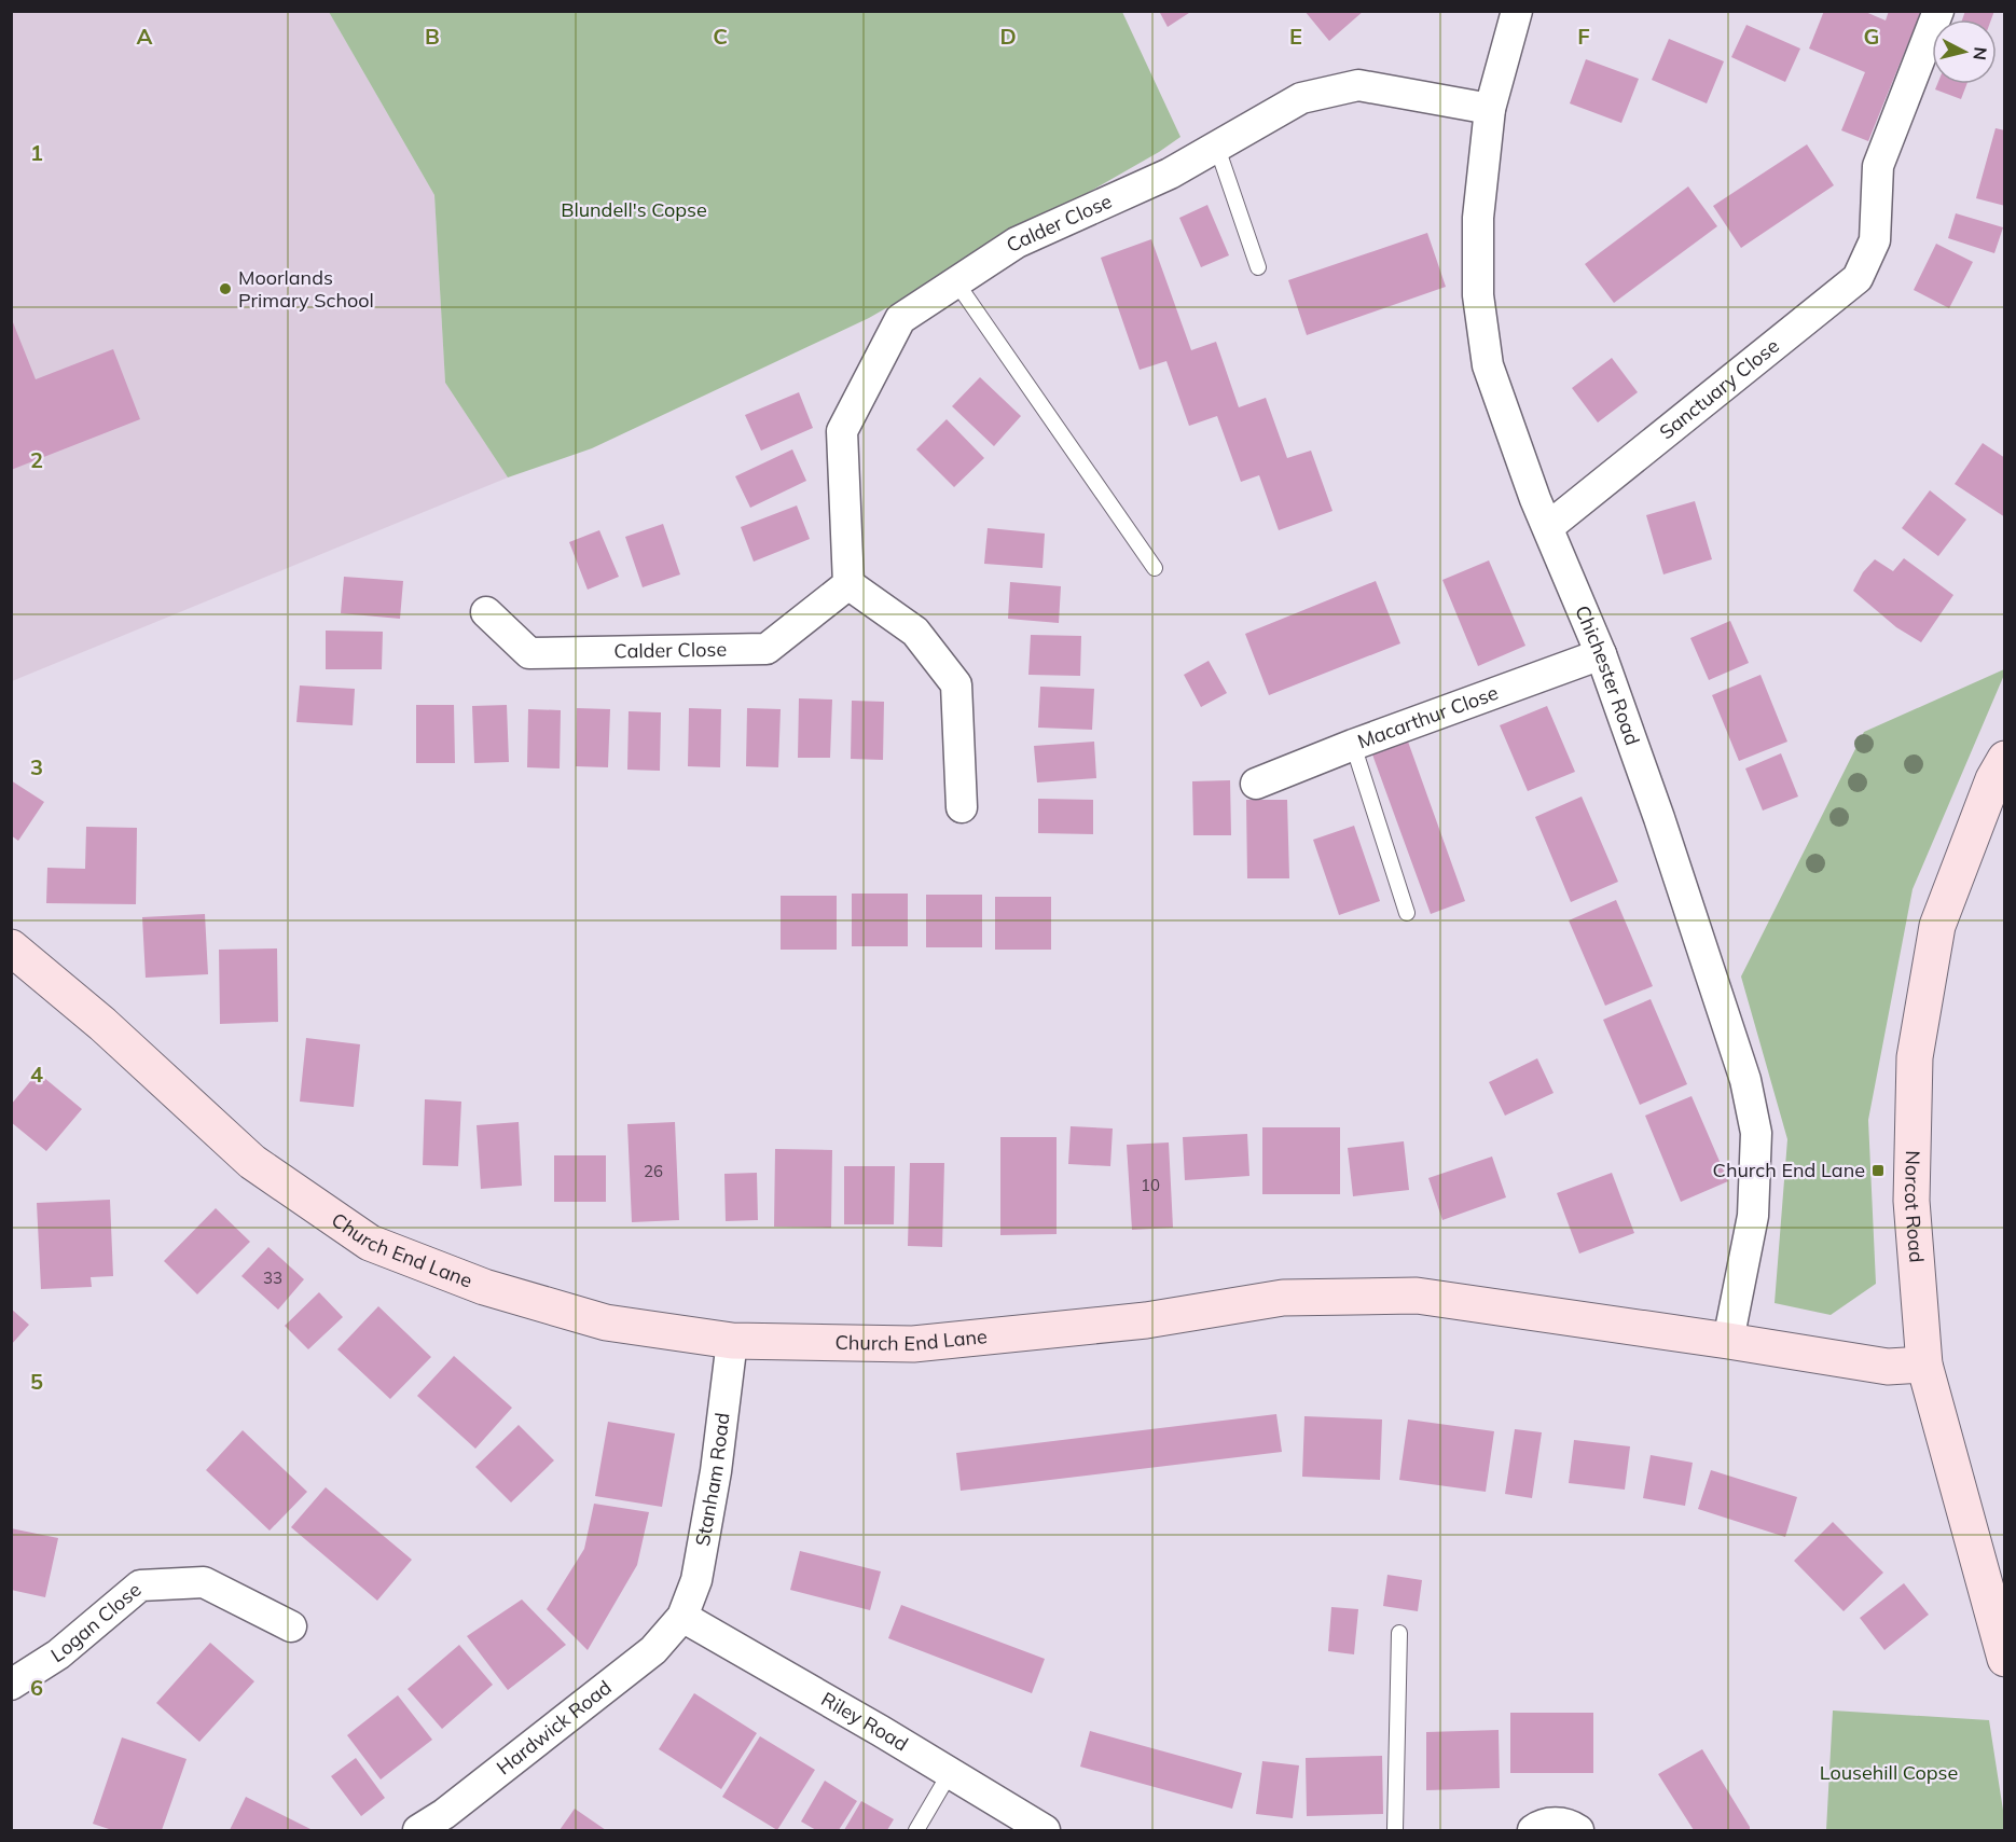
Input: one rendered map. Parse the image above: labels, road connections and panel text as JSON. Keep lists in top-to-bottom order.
{
  "streets": {
    "street": [
      "Calder Close",
      "Sanctuary Close",
      "Chichester Road",
      "Macarthur Close",
      "Norcot Road",
      "Church End Lane",
      "Stanham Road",
      "Logan Close",
      "Riley Road",
      "Hardwick Road"
    ]
  },
  "crossings": [
    ["Calder Close", "Chichester Road"],
    ["Sanctuary Close", "Chichester Road"],
    ["Chichester Road", "Macarthur Close"],
    ["Chichester Road", "Church End Lane"],
    ["Norcot Road", "Church End Lane"],
    ["Church End Lane", "Stanham Road"],
    ["Stanham Road", "Riley Road"],
    ["Stanham Road", "Hardwick Road"],
    ["Riley Road", "Hardwick Road"]
  ],
  "parks": ["Blundell's Copse", "Lousehill Copse"],
  "places": {
    "other": ["Moorlands Primary School"],
    "transit": ["Church End Lane"]
  },
  "house_numbers": ["26", "10", "33"],
  "north": "right",
  "grid": {
    "columns": [
      "A",
      "B",
      "C",
      "D",
      "E",
      "F",
      "G"
    ],
    "rows": [
      "1",
      "2",
      "3",
      "4",
      "5",
      "6"
    ]
  }
}
